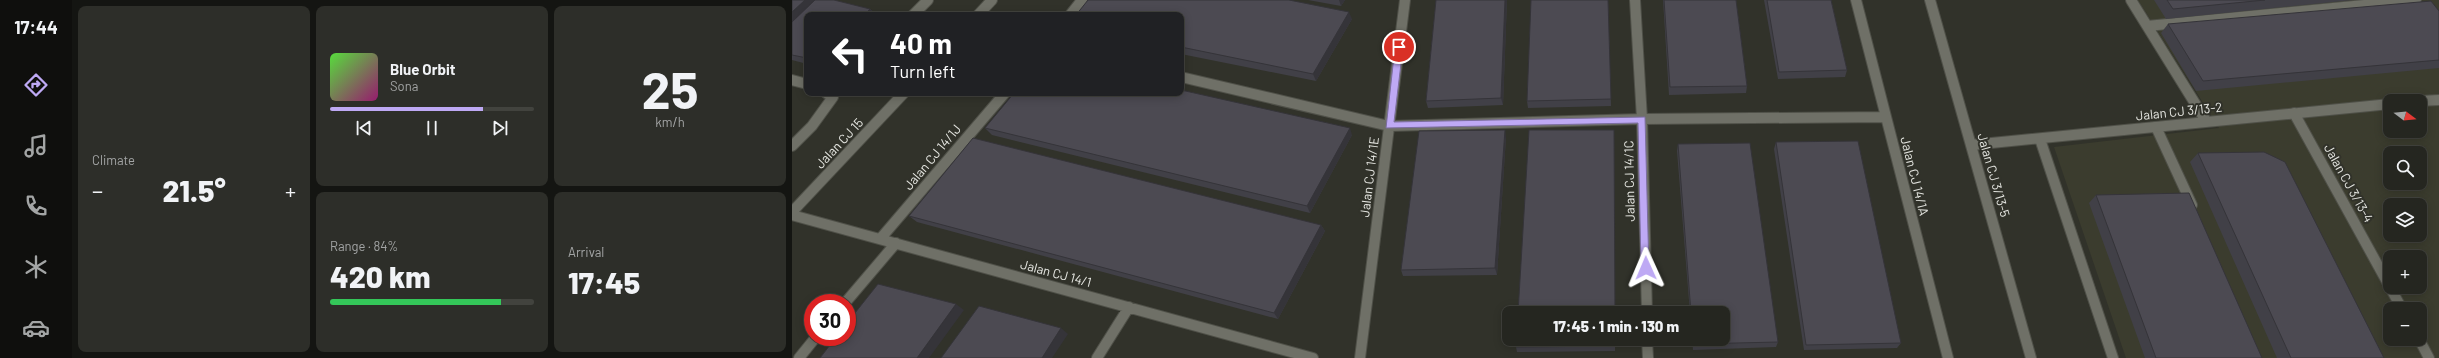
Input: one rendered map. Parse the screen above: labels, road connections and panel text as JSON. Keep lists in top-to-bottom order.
{
  "streets": {
    "street": [
      "Jalan CJ 3/13-2",
      "Jalan CJ 15",
      "Jalan CJ 14/1J",
      "Jalan CJ 3/13-5",
      "Jalan CJ 14/1A",
      "Jalan CJ 14/1E",
      "Jalan CJ 14/1C",
      "Jalan CJ 3/13-4",
      "Jalan CJ 14/1"
    ]
  },
  "crossings": [
    ["Jalan CJ 3/13-2", "Jalan CJ 3/13-5"],
    ["Jalan CJ 3/13-2", "Jalan CJ 3/13-4"],
    ["Jalan CJ 15", "Jalan CJ 14/1"],
    ["Jalan CJ 14/1J", "Jalan CJ 14/1"]
  ],
  "north": "right",
  "page": {
    "tabs": "17:44",
    "tile": [
      "Climate",
      ["25", "km/h"],
      ["Range · 84%", "420 km"],
      ["Arrival", "17:45"]
    ],
    "turn": ["40 m", "Turn left"],
    "song": ["Blue Orbit", "Sona"],
    "map_buttons": ["+", "−"],
    "heat": ["−", "21.5°", "+"],
    "limit": "30",
    "trip": "17:45 · 1 min · 130 m"
  }
}
